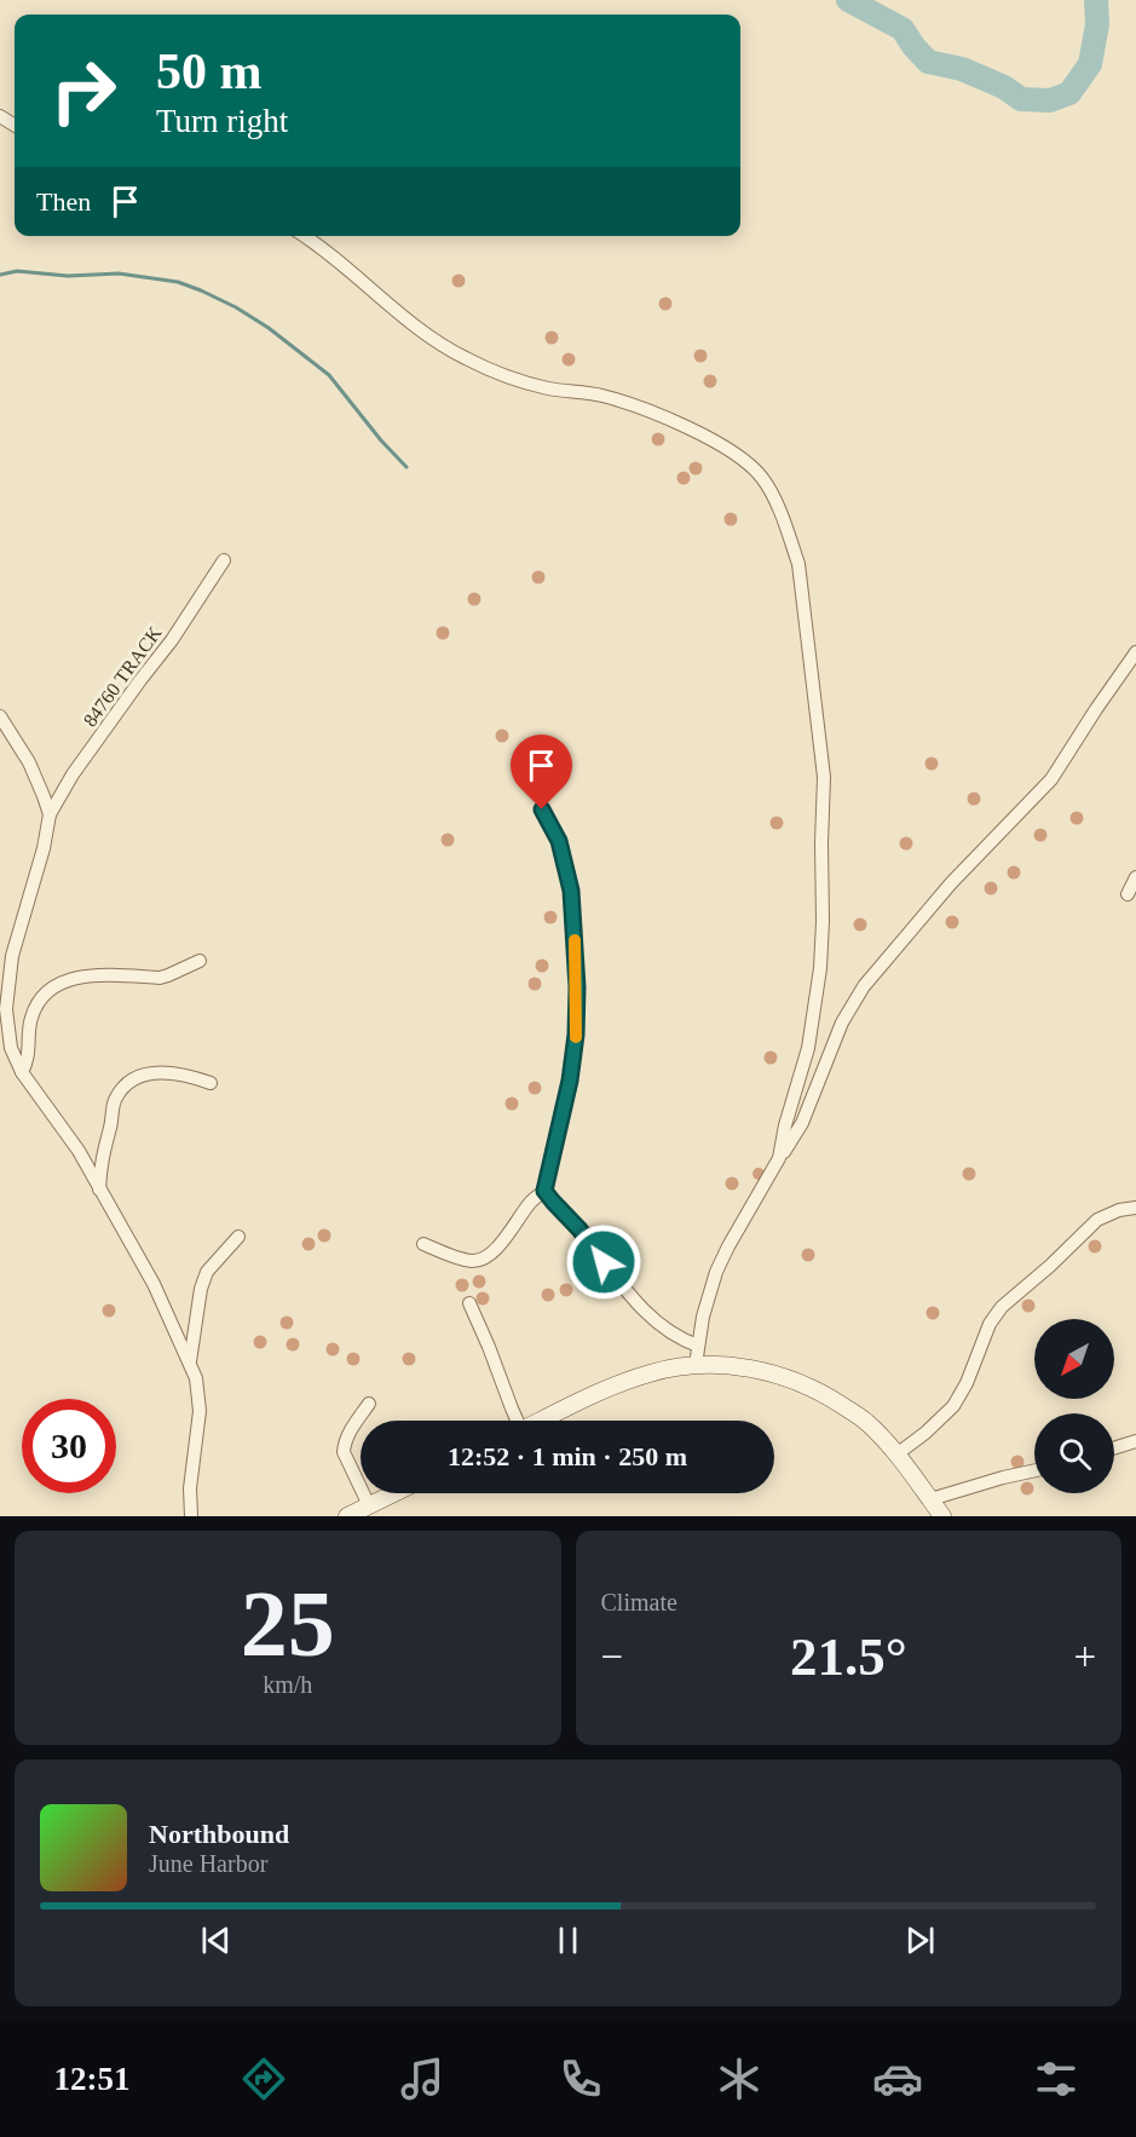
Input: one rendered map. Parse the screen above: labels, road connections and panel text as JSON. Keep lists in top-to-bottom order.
{
  "streets": {
    "street": ["84760 TRACK"]
  },
  "north": "bottom left",
  "page": {
    "turn": ["50 m", "Turn right"],
    "then": "Then",
    "limit": "30",
    "trip": "12:52 · 1 min · 250 m",
    "tile": [
      ["25", "km/h"],
      "Climate"
    ],
    "heat": ["−", "21.5°", "+"],
    "song": ["Northbound", "June Harbor"],
    "tabs": "12:51"
  }
}
